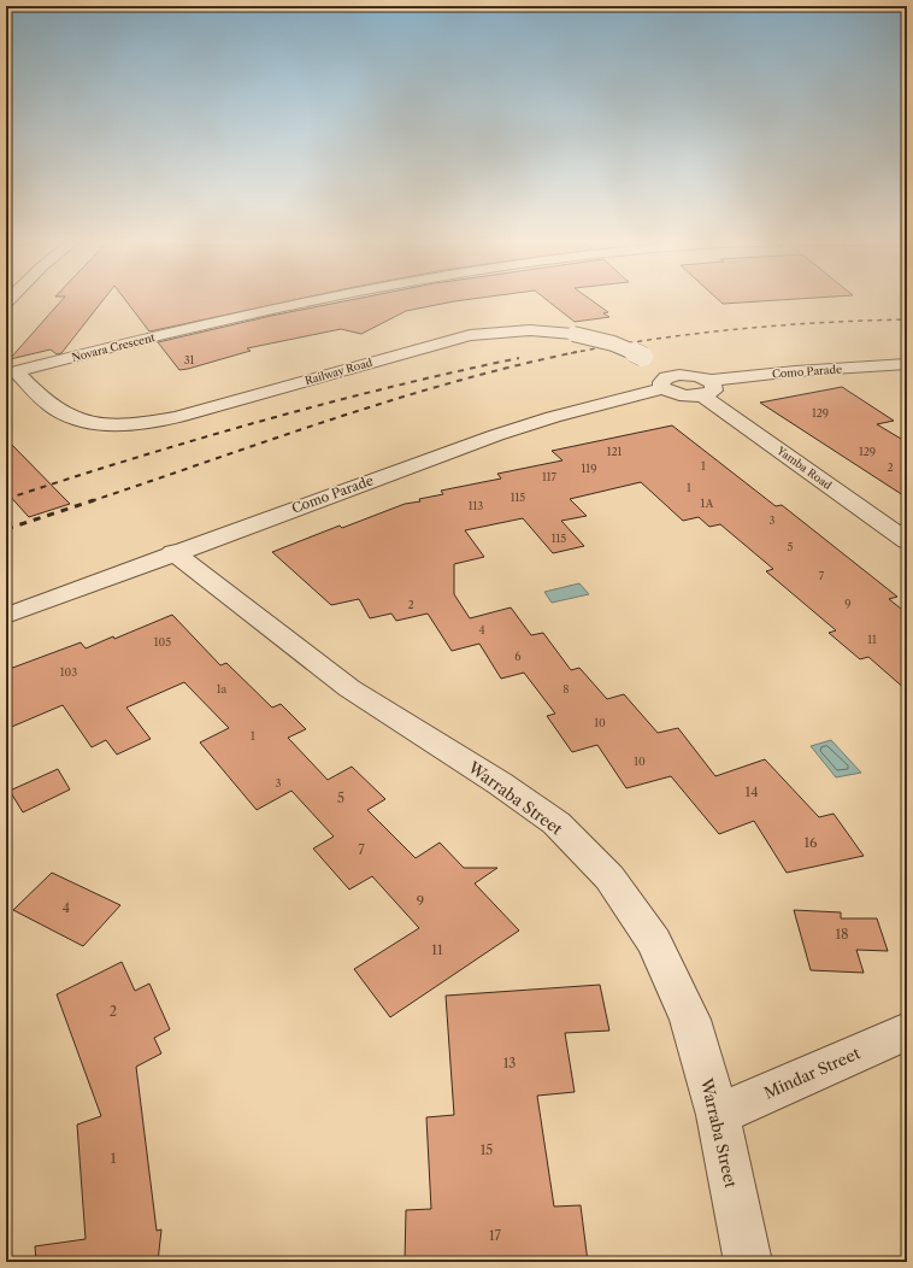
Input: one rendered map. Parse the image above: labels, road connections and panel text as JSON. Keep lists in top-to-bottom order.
{
  "streets": {
    "street": [
      "Novara Crescent",
      "Railway Road",
      "Como Parade",
      "Yamba Road",
      "Warraba Street",
      "Mindar Street"
    ]
  },
  "crossings": [
    ["Novara Crescent", "Railway Road"],
    ["Railway Road", "Como Parade"],
    ["Como Parade", "Yamba Road"],
    ["Como Parade", "Warraba Street"],
    ["Warraba Street", "Mindar Street"]
  ],
  "house_numbers": [
    "31",
    "129",
    "121",
    "129",
    "1",
    "2",
    "119",
    "117",
    "1",
    "115",
    "1A",
    "113",
    "3",
    "115",
    "5",
    "7",
    "9",
    "2",
    "4",
    "11",
    "105",
    "6",
    "103",
    "1a",
    "8",
    "10",
    "1",
    "10",
    "3",
    "14",
    "5",
    "16",
    "7",
    "9",
    "4",
    "18",
    "11",
    "2",
    "13",
    "15",
    "1",
    "17"
  ]
}
